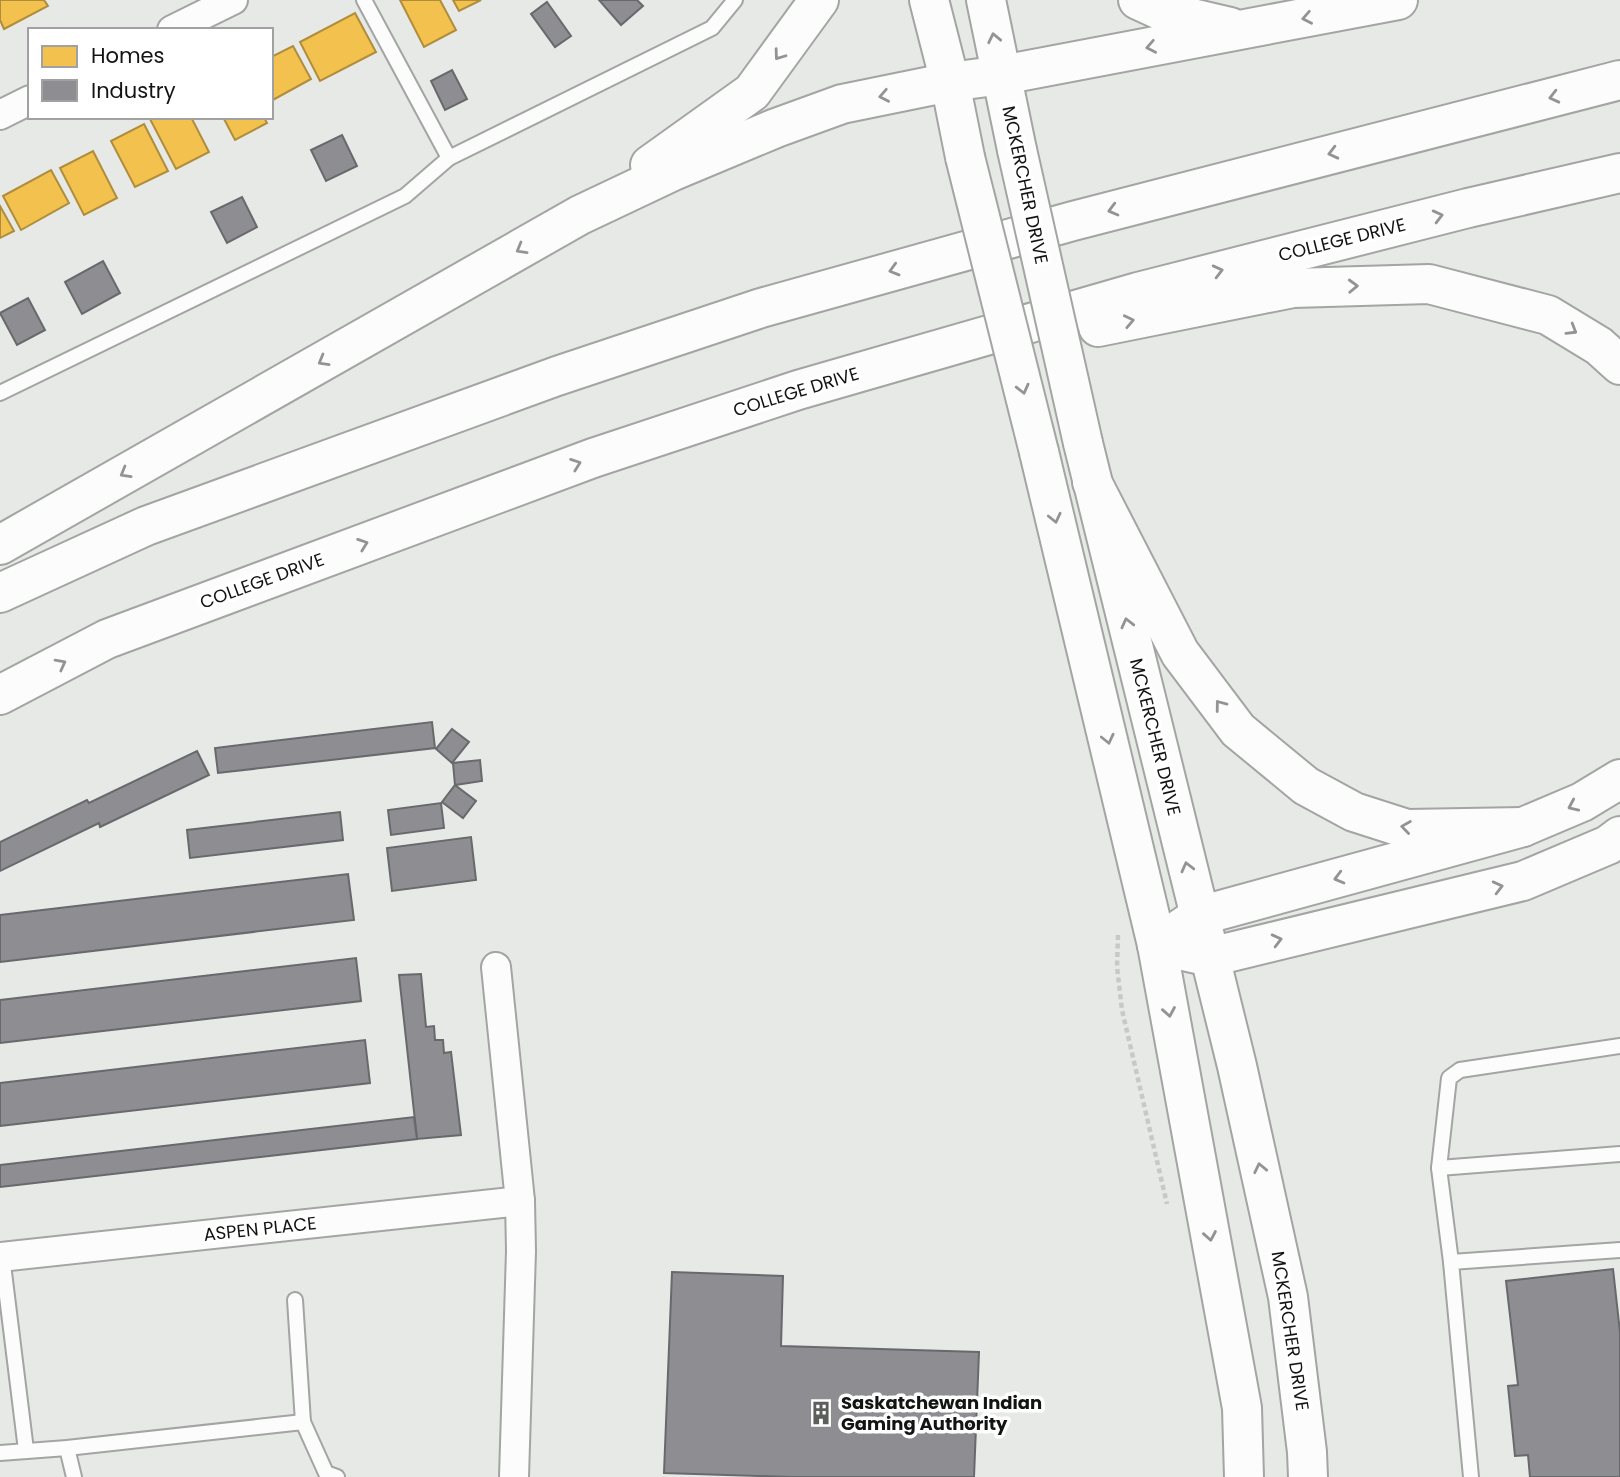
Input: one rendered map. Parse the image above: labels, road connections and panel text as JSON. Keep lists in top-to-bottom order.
{
  "streets": {
    "main road": ["MCKERCHER DRIVE", "COLLEGE DRIVE"],
    "street": ["ASPEN PLACE"]
  },
  "places": {
    "building": ["Saskatchewan Indian Gaming Authority"]
  },
  "legend": ["Homes", "Industry"]
}
